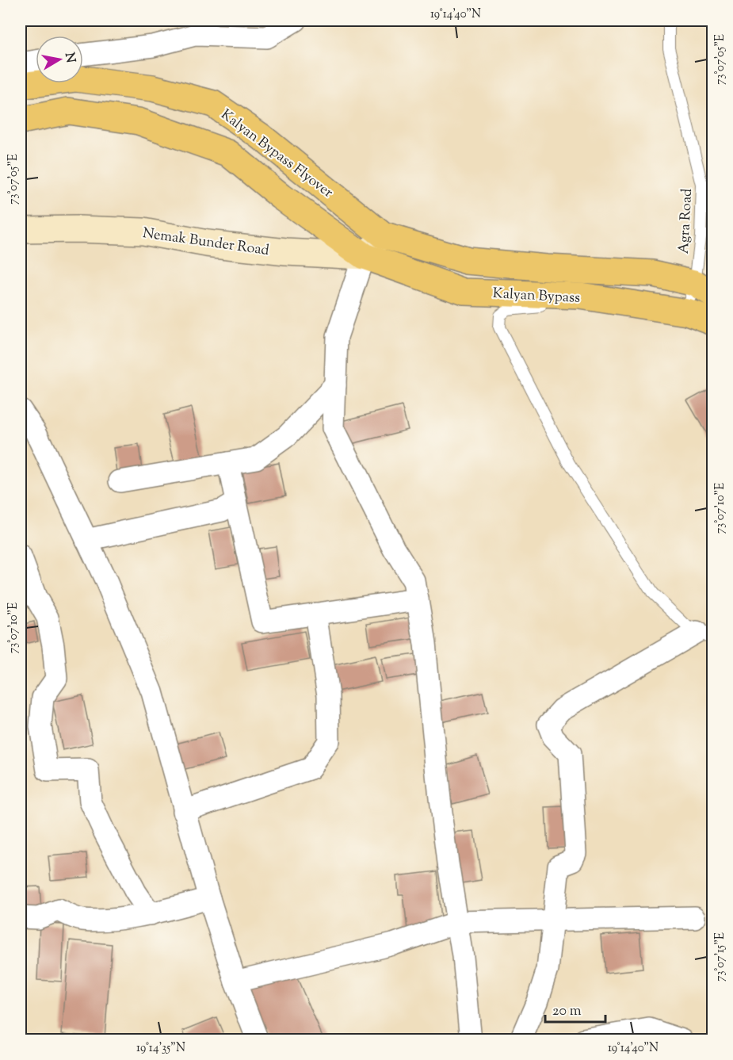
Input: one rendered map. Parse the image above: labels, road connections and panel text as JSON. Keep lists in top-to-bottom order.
{
  "streets": {
    "main road": ["Kalyan Bypass Flyover", "Kalyan Bypass"],
    "street": ["Nemak Bunder Road"],
    "lane": ["Agra Road"]
  },
  "crossings": [
    ["Kalyan Bypass Flyover", "Nemak Bunder Road"],
    ["Kalyan Bypass Flyover", "Kalyan Bypass"],
    ["Agra Road", "Kalyan Bypass"],
    ["Nemak Bunder Road", "Kalyan Bypass"]
  ],
  "scale_bar": "20 m",
  "north": "right",
  "coordinates": [
    "19°14'40\"N",
    "73°07'05\"E",
    "73°07'10\"E",
    "73°07'15\"E",
    "19°14'35\"N"
  ]
}
